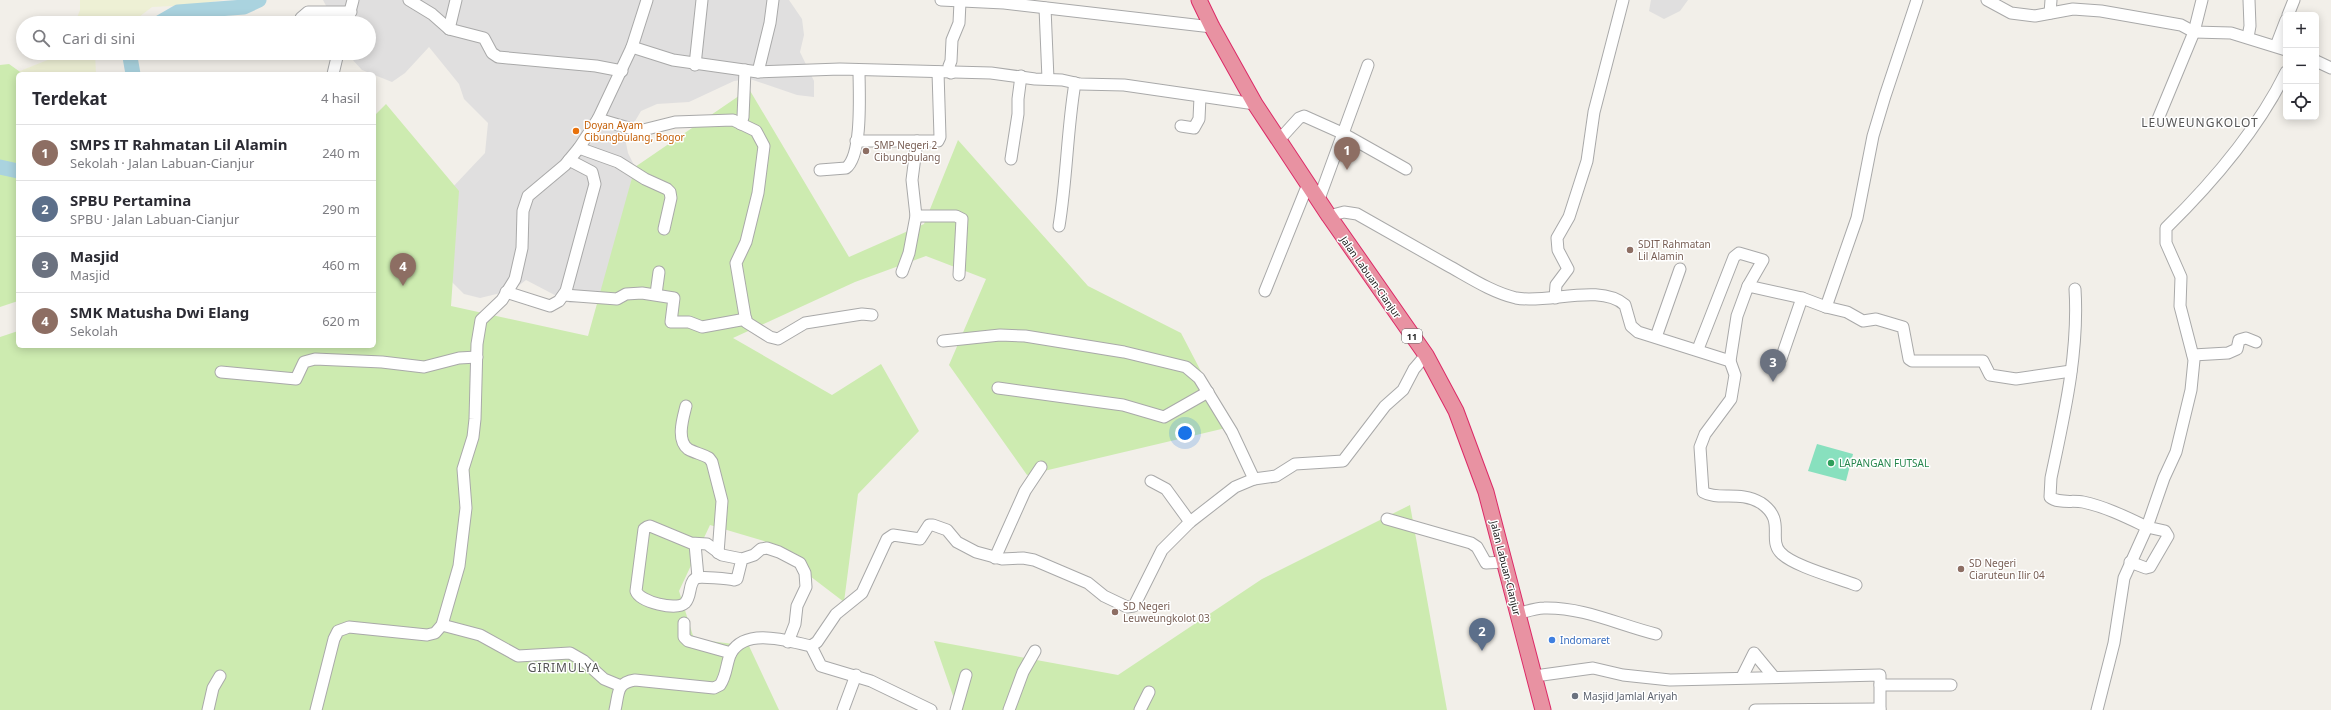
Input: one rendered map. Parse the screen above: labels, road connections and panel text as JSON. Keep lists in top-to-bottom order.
{
  "streets": {
    "highway": ["Jalan Labuan-Cianjur", "11"]
  },
  "districts": ["LEUWEUNGKOLOT", "GIRIMULYA"],
  "places": [
    "Doyan Ayam Cibungbulang, Bogor",
    "SMP Negeri 2 Cibungbulang",
    "SDIT Rahmatan Lil Alamin",
    "LAPANGAN FUTSAL",
    "SD Negeri Ciaruteun Ilir 04",
    "SD Negeri Leuweungkolot 03",
    "Indomaret",
    "Masjid Jamlal Ariyah"
  ],
  "page": {
    "map_buttons": ["+", "−"],
    "search": "Cari di sini",
    "heading": ["Terdekat", "4 hasil"],
    "list": [
      {
        "mark": "1",
        "name": "SMPS IT Rahmatan Lil Alamin",
        "note": "Sekolah · Jalan Labuan-Cianjur",
        "value": "240 m"
      },
      {
        "mark": "2",
        "name": "SPBU Pertamina",
        "note": "SPBU · Jalan Labuan-Cianjur",
        "value": "290 m"
      },
      {
        "mark": "3",
        "name": "Masjid",
        "note": "Masjid",
        "value": "460 m"
      },
      {
        "mark": "4",
        "name": "SMK Matusha Dwi Elang",
        "note": "Sekolah",
        "value": "620 m"
      }
    ],
    "pins": [
      "1",
      "4",
      "3",
      "2"
    ]
  }
}
